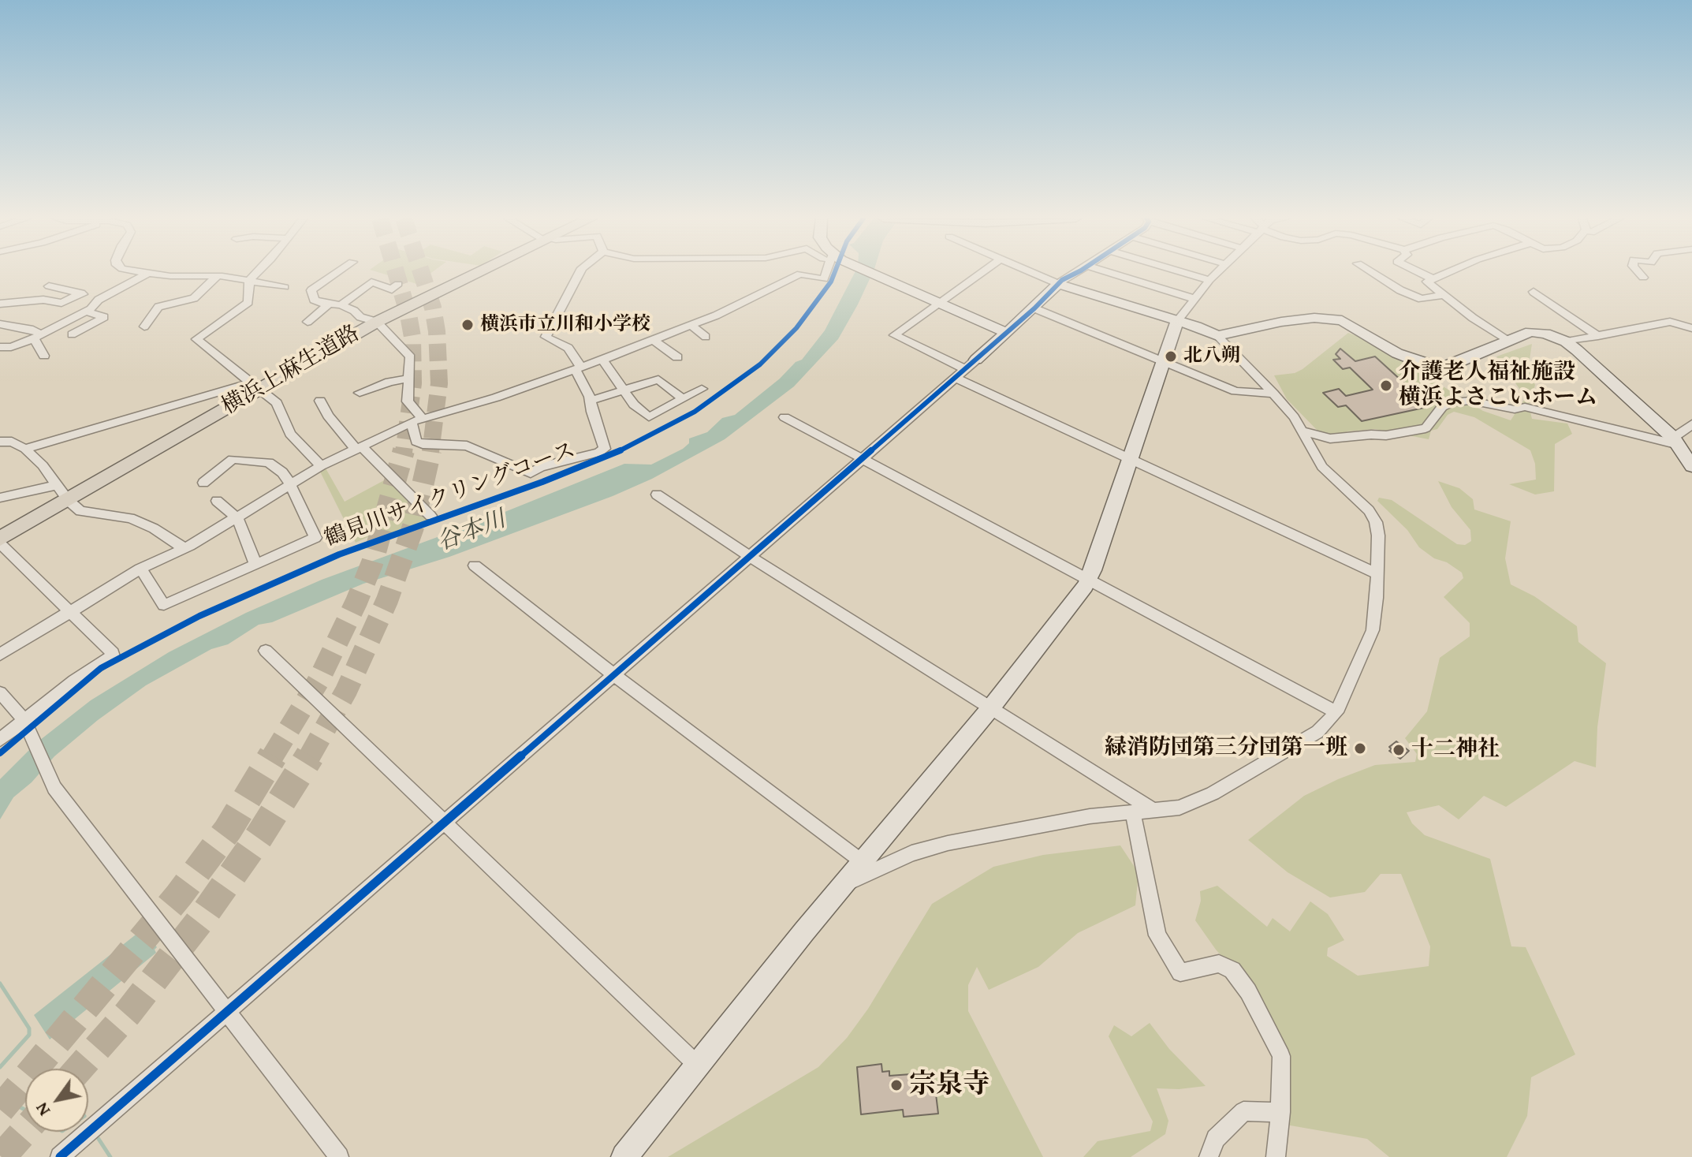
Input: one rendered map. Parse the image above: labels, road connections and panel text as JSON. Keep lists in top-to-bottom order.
{
  "streets": {
    "main road": ["横浜上麻生道路"],
    "cycle path": ["鶴見川サイクリングコース"]
  },
  "water": ["谷本川"],
  "places": [
    "横浜市立川和小学校",
    "北八朔",
    "介護老人福祉施設 横浜よさこいホーム",
    "緑消防団第三分団第一班",
    "十二神社",
    "宗泉寺"
  ],
  "north": "bottom left"
}
